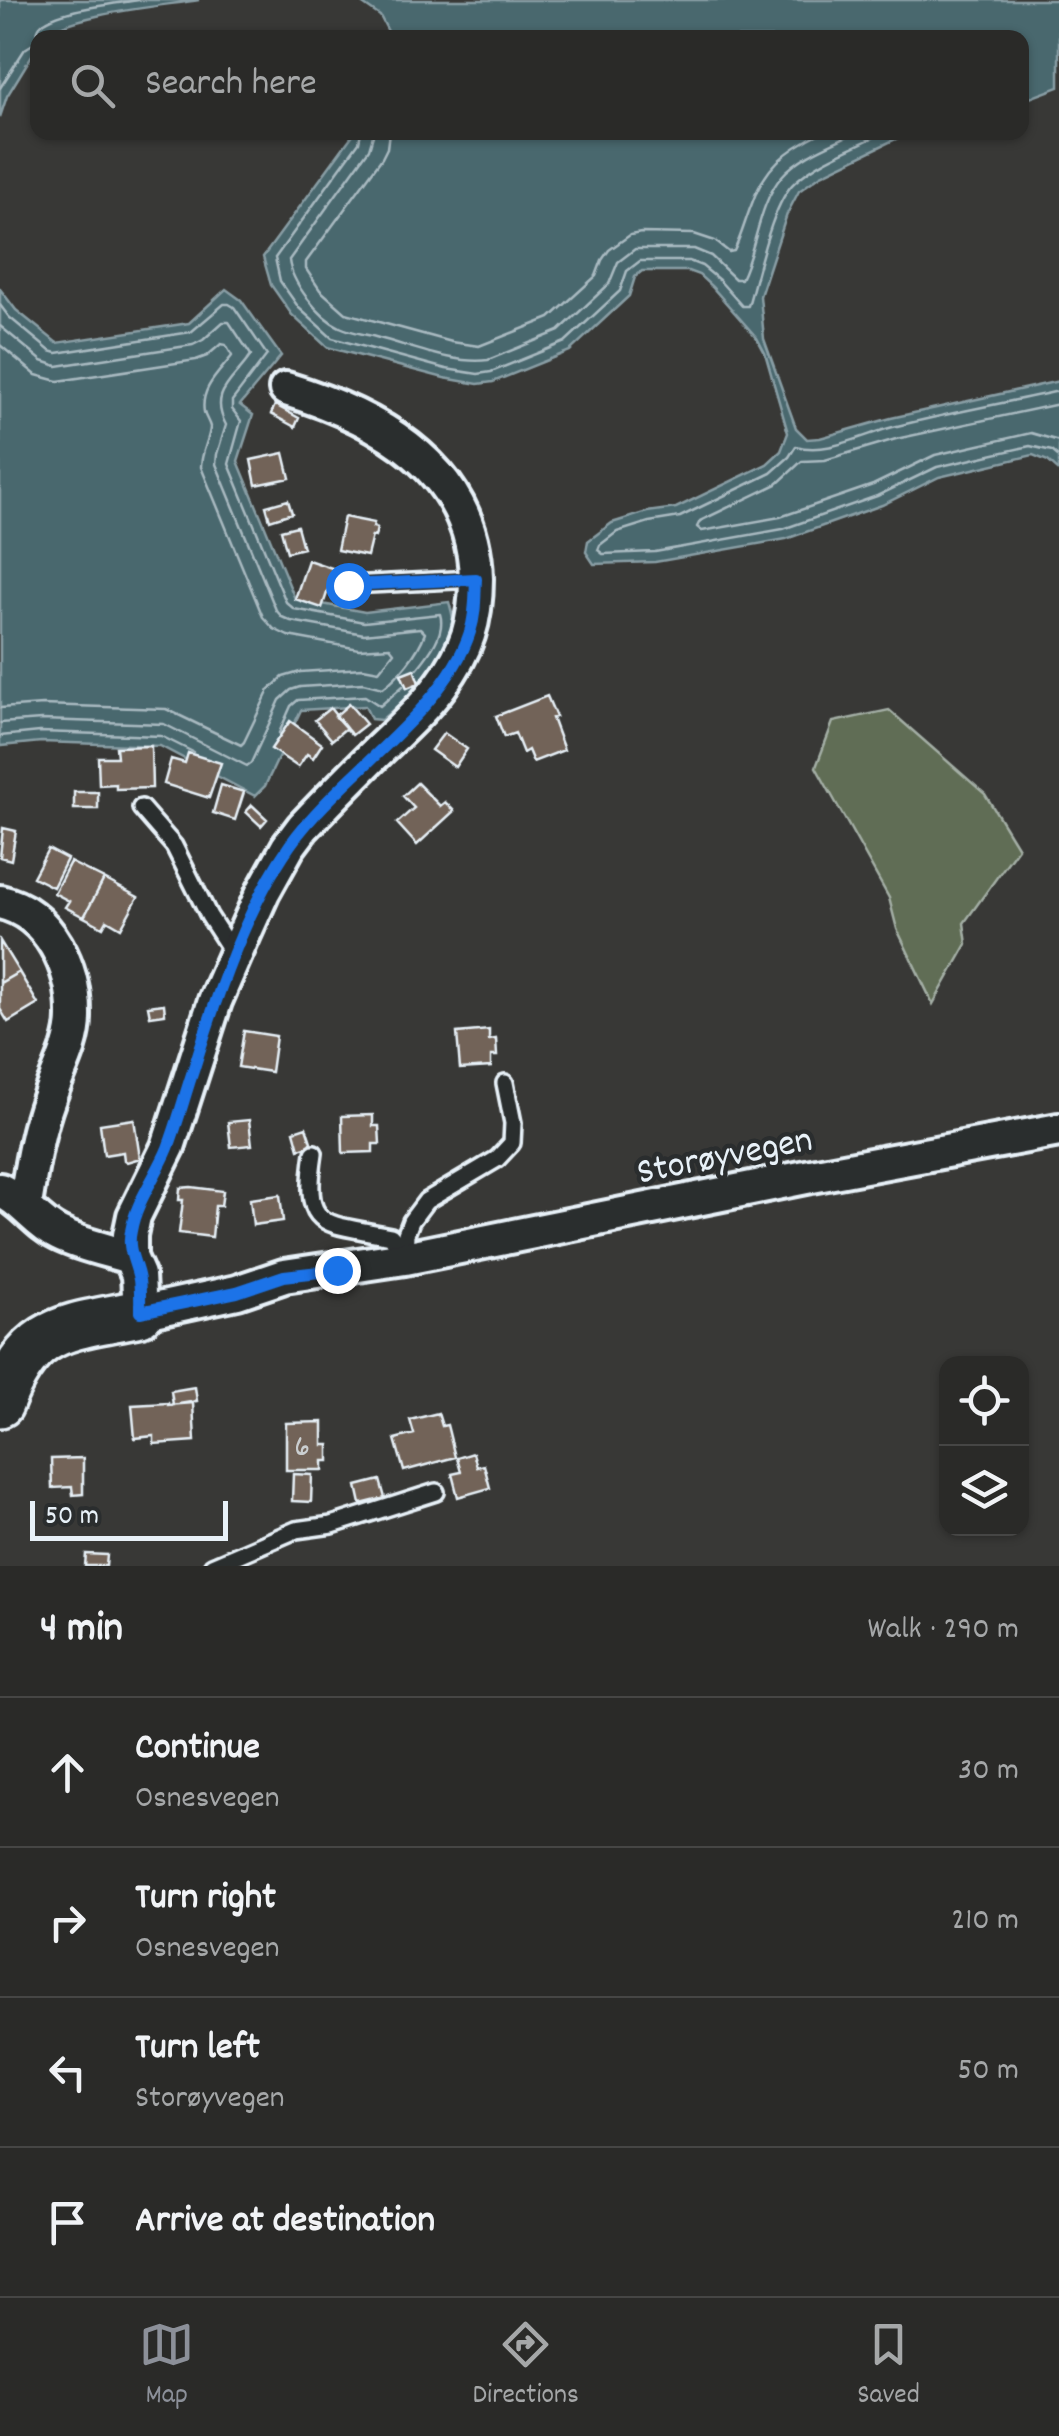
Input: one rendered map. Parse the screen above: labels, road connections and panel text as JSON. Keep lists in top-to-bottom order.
{
  "streets": {
    "street": ["Storøyvegen"]
  },
  "house_numbers": ["6"],
  "scale_bar": "50 m",
  "page": {
    "search": "Search here",
    "scale": "50 m",
    "heading": ["4 min", "Walk · 290 m"],
    "list": [
      ["Continue", "Osnesvegen", "30 m"],
      ["Turn right", "Osnesvegen", "210 m"],
      ["Turn left", "Storøyvegen", "50 m"],
      "Arrive at destination"
    ],
    "nav": ["Map", "Directions", "Saved"]
  }
}
